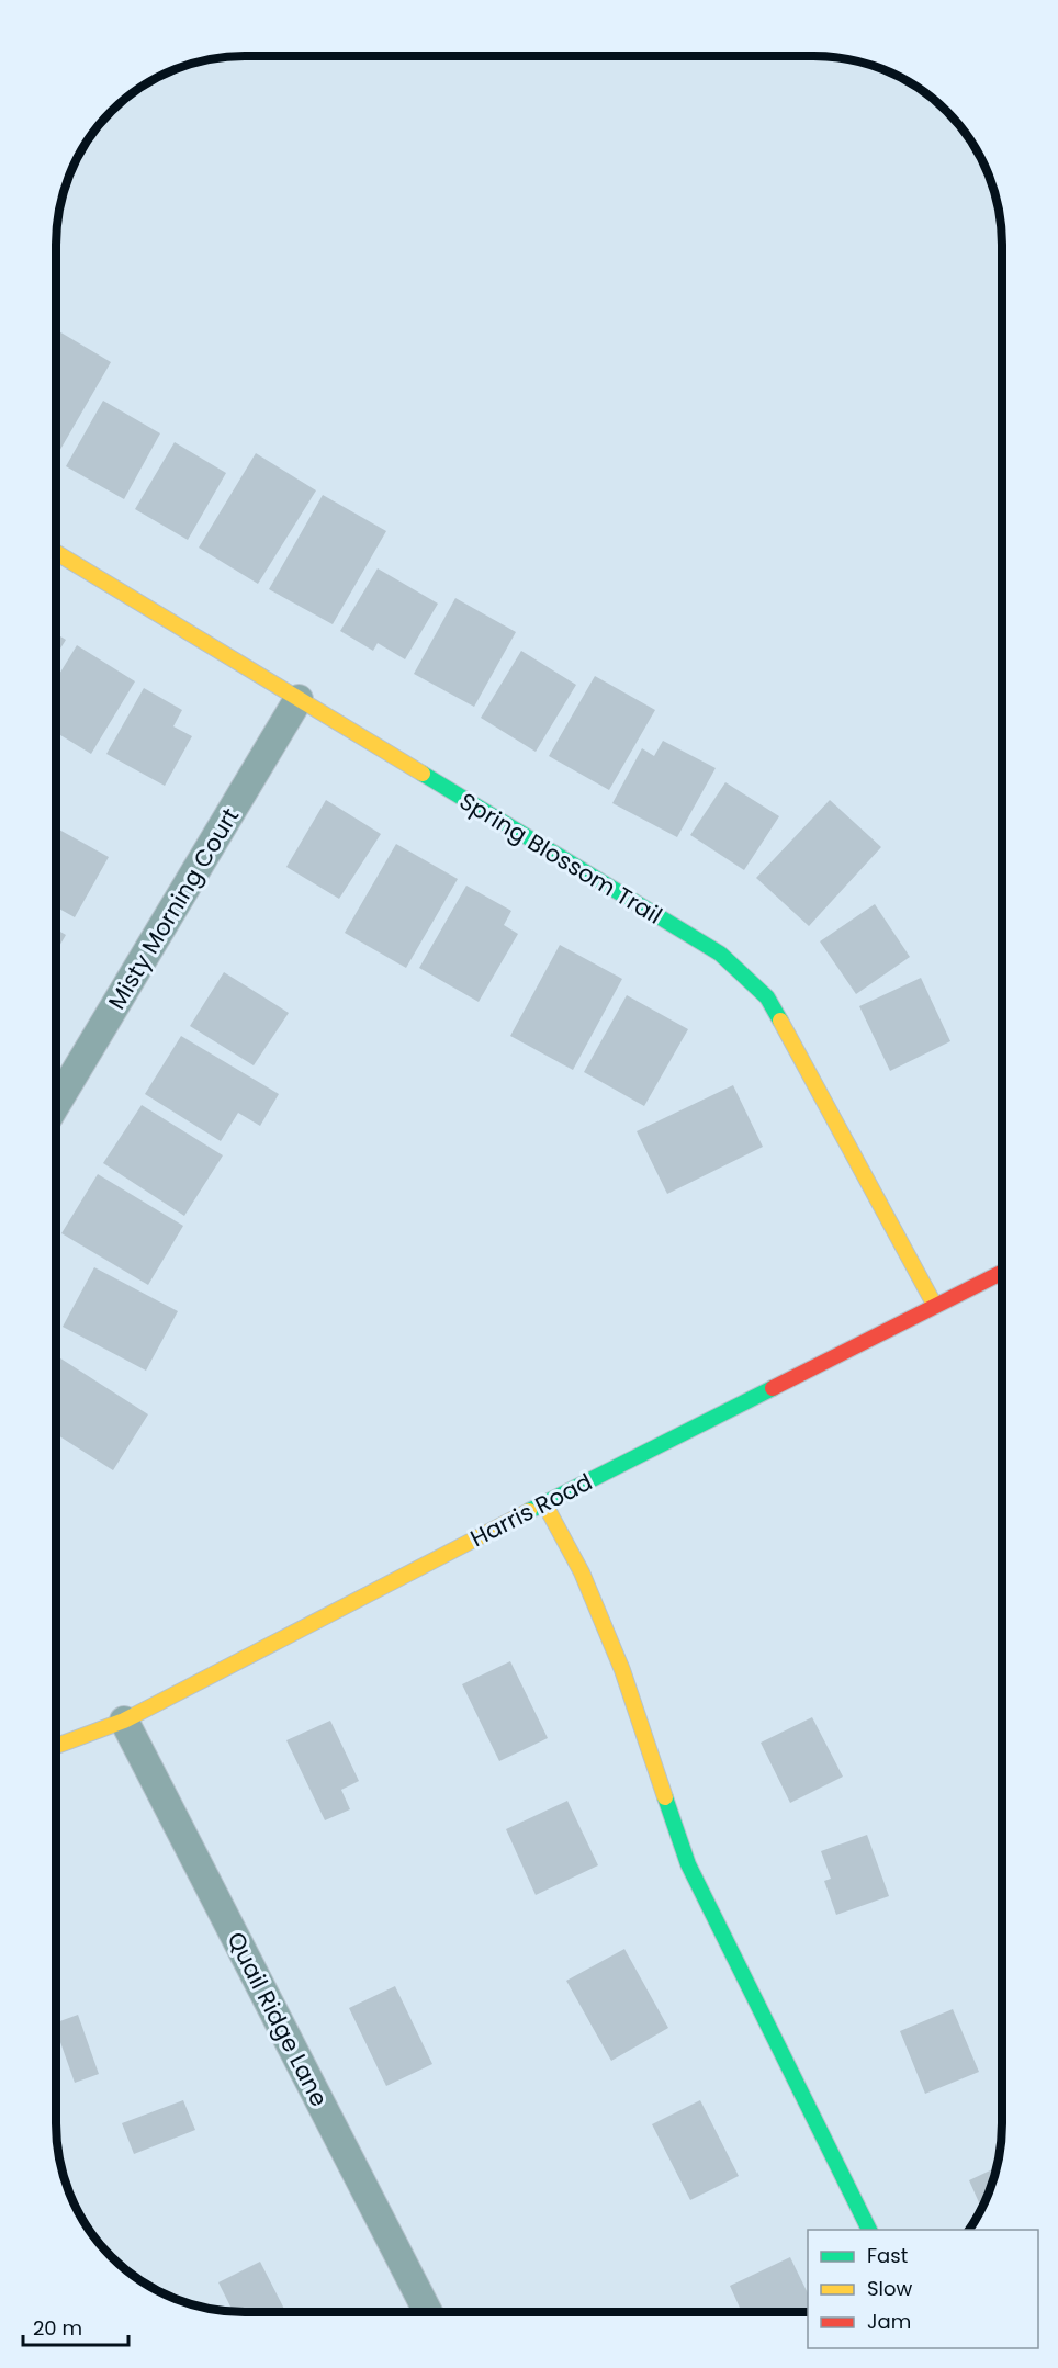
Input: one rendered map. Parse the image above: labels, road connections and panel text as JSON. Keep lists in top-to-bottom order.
{
  "streets": {
    "street": [
      "Spring Blossom Trail",
      "Misty Morning Court",
      "Harris Road",
      "Quail Ridge Lane"
    ]
  },
  "crossings": [
    ["Spring Blossom Trail", "Misty Morning Court"],
    ["Spring Blossom Trail", "Harris Road"],
    ["Harris Road", "Quail Ridge Lane"]
  ],
  "legend": ["Fast", "Slow", "Jam"],
  "scale_bar": "20 m"
}
